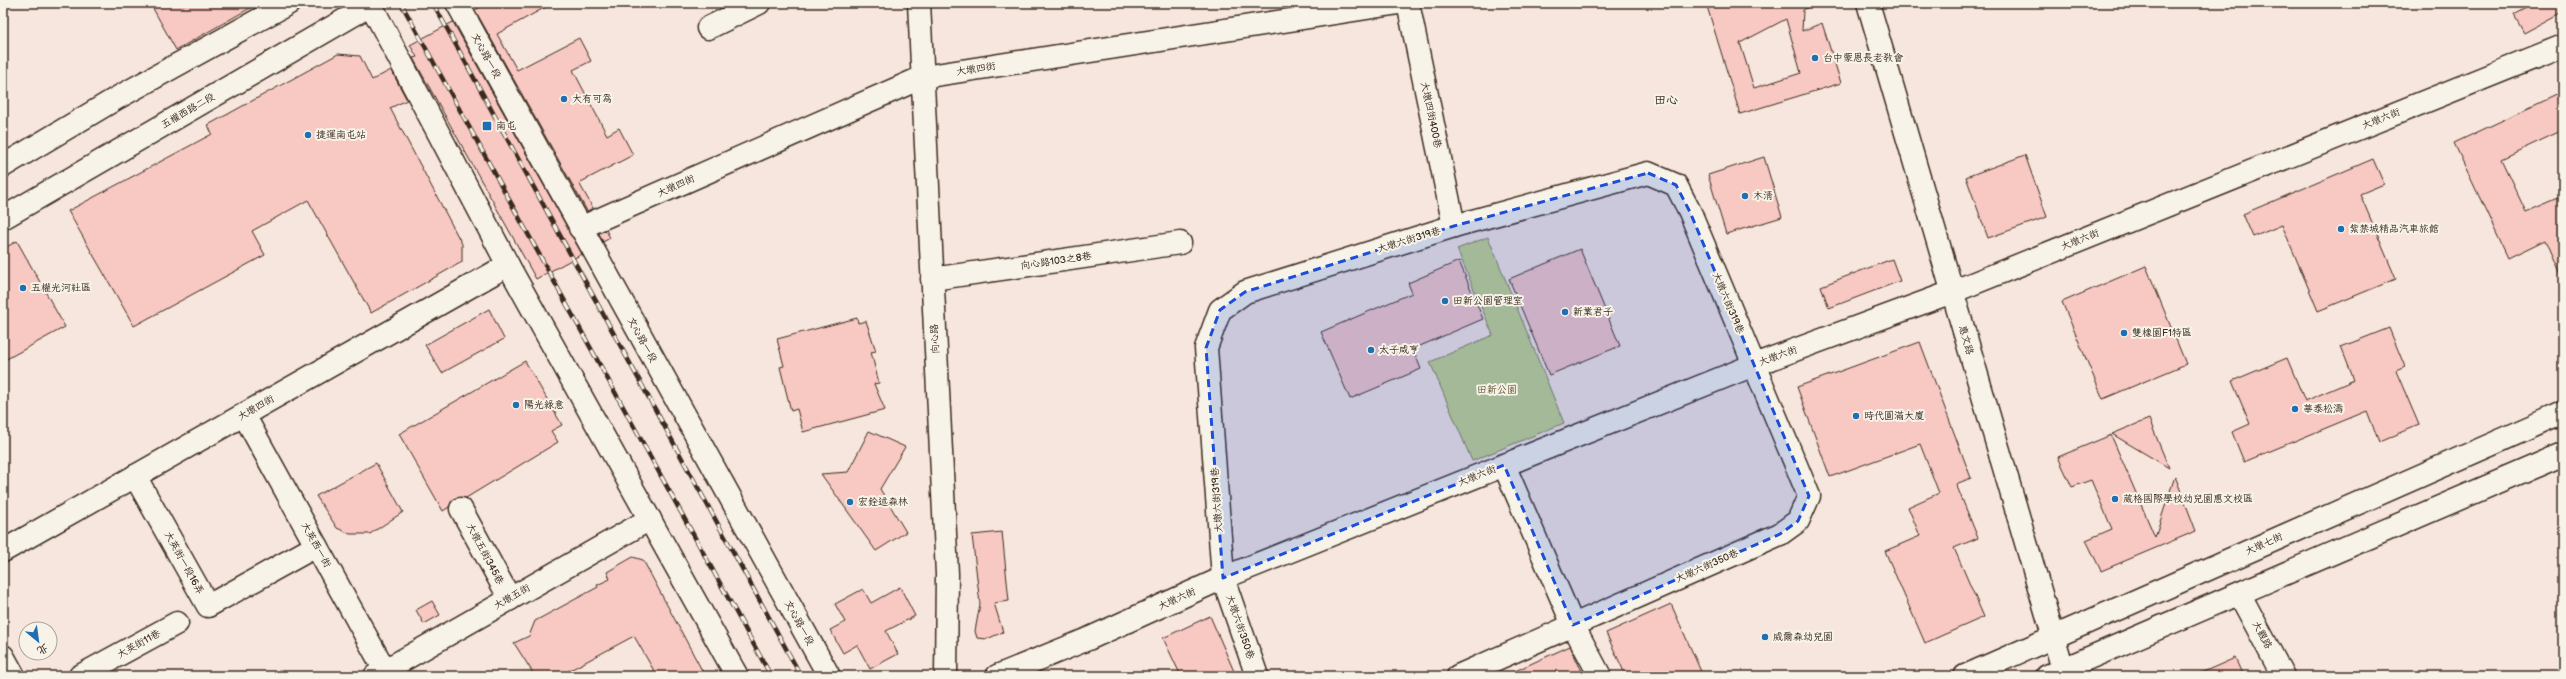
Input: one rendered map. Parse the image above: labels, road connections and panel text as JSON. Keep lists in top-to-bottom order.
{
  "streets": {
    "street": [
      "文心路一段",
      "大墩四街",
      "五權西路二段",
      "大墩四街400巷",
      "大墩六街",
      "大墩六街319巷",
      "向心路103之8巷",
      "向心路",
      "惠文路",
      "大墩七街",
      "大英西一街",
      "大墩五街345巷",
      "大英街一段16弄",
      "大墩六街350巷",
      "大墩五街",
      "大觀路",
      "大英街11巷"
    ]
  },
  "crossings": [
    ["文心路一段", "大墩四街"],
    ["大墩四街", "向心路"],
    ["大墩四街", "大英西一街"],
    ["大墩四街", "大英街一段16弄"],
    ["大墩四街400巷", "大墩六街319巷"],
    ["大墩六街", "大墩六街319巷"],
    ["大墩六街", "惠文路"],
    ["大墩六街", "大墩六街350巷"],
    ["大墩六街319巷", "大墩六街350巷"],
    ["向心路103之8巷", "向心路"],
    ["惠文路", "大墩七街"],
    ["大英西一街", "大英街一段16弄"],
    ["大英西一街", "大墩五街"],
    ["大墩五街345巷", "大墩五街"]
  ],
  "districts": ["田心"],
  "parks": ["田新公園"],
  "places": {
    "other": [
      "台中蒙恩長老教會",
      "大有可為",
      "捷運南屯站",
      "木清",
      "紫禁城精品汽車旅館",
      "五權光河社區",
      "田新公園管理室",
      "新業君子",
      "雙橡園F1特區",
      "太子咸亨",
      "陽光綠意",
      "華泰松濤",
      "時代圓滿大廈",
      "葳格國際學校幼兒園惠文校區",
      "宏銓述森林",
      "威爾森幼兒園"
    ],
    "transit": ["南屯"]
  },
  "north": "bottom right"
}
